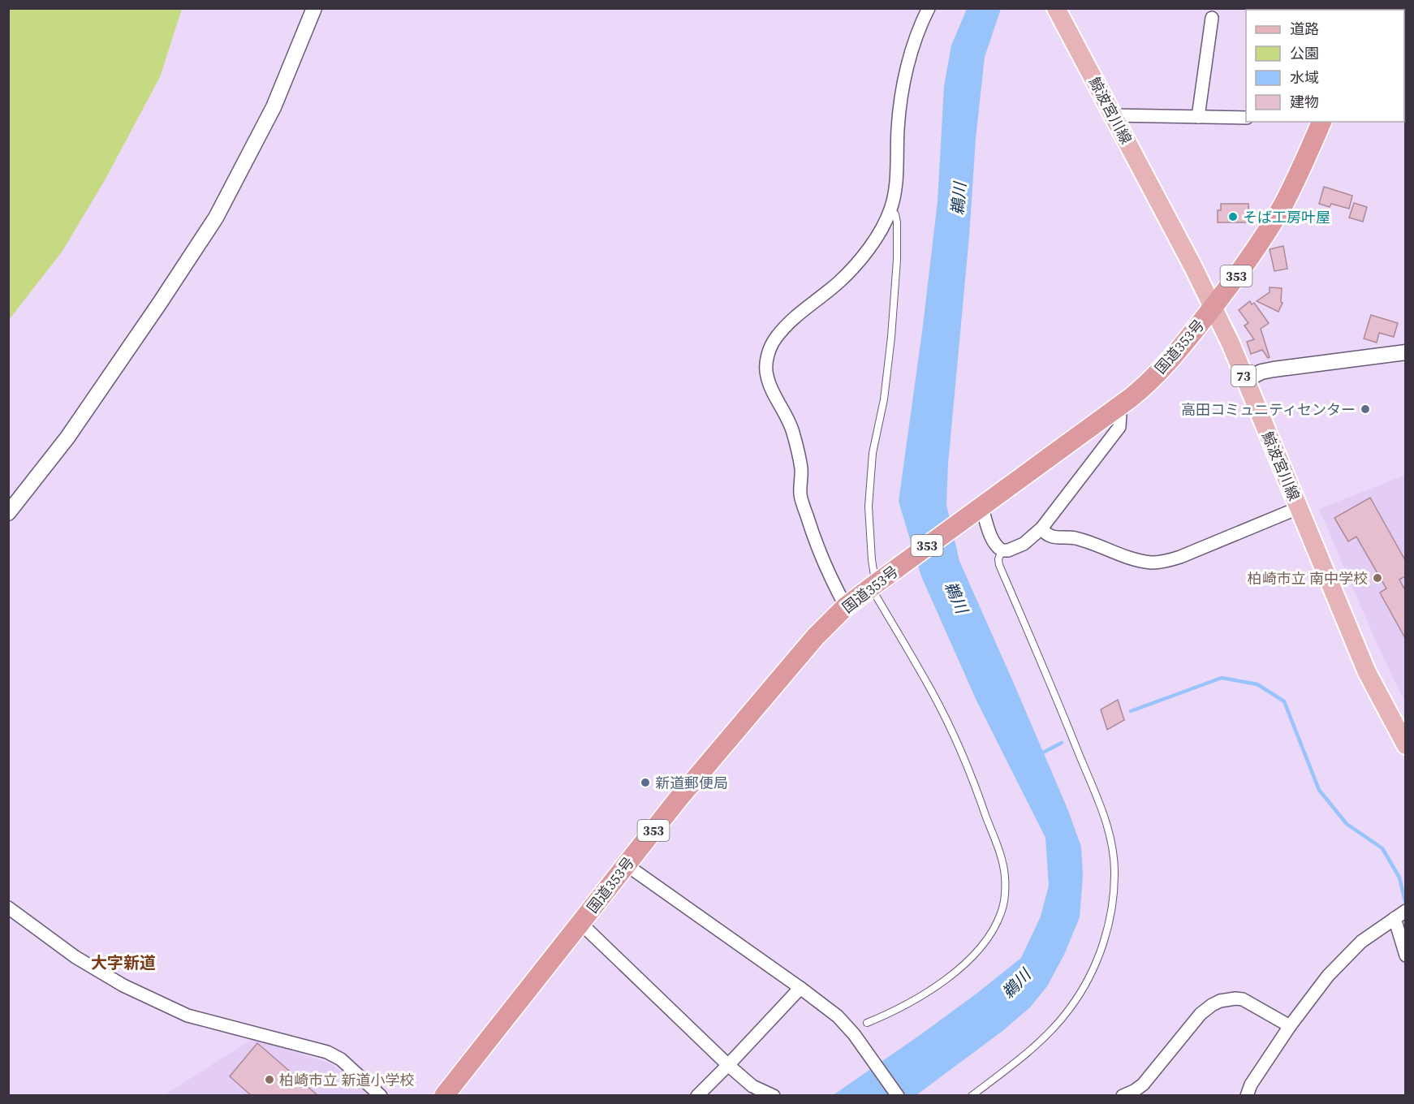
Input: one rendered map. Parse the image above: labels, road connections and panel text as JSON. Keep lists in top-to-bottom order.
{
  "streets": {
    "highway": ["353", "国道353号"],
    "main road": ["鯨波宮川線", "73"]
  },
  "crossings": [
    ["鯨波宮川線", "国道353号"]
  ],
  "districts": ["大字新道"],
  "water": ["鵜川"],
  "places": [
    "そば工房叶屋",
    "高田コミュニティセンター",
    "柏崎市立 南中学校",
    "新道郵便局",
    "柏崎市立 新道小学校"
  ],
  "legend": [
    "道路",
    "公園",
    "水域",
    "建物"
  ]
}
